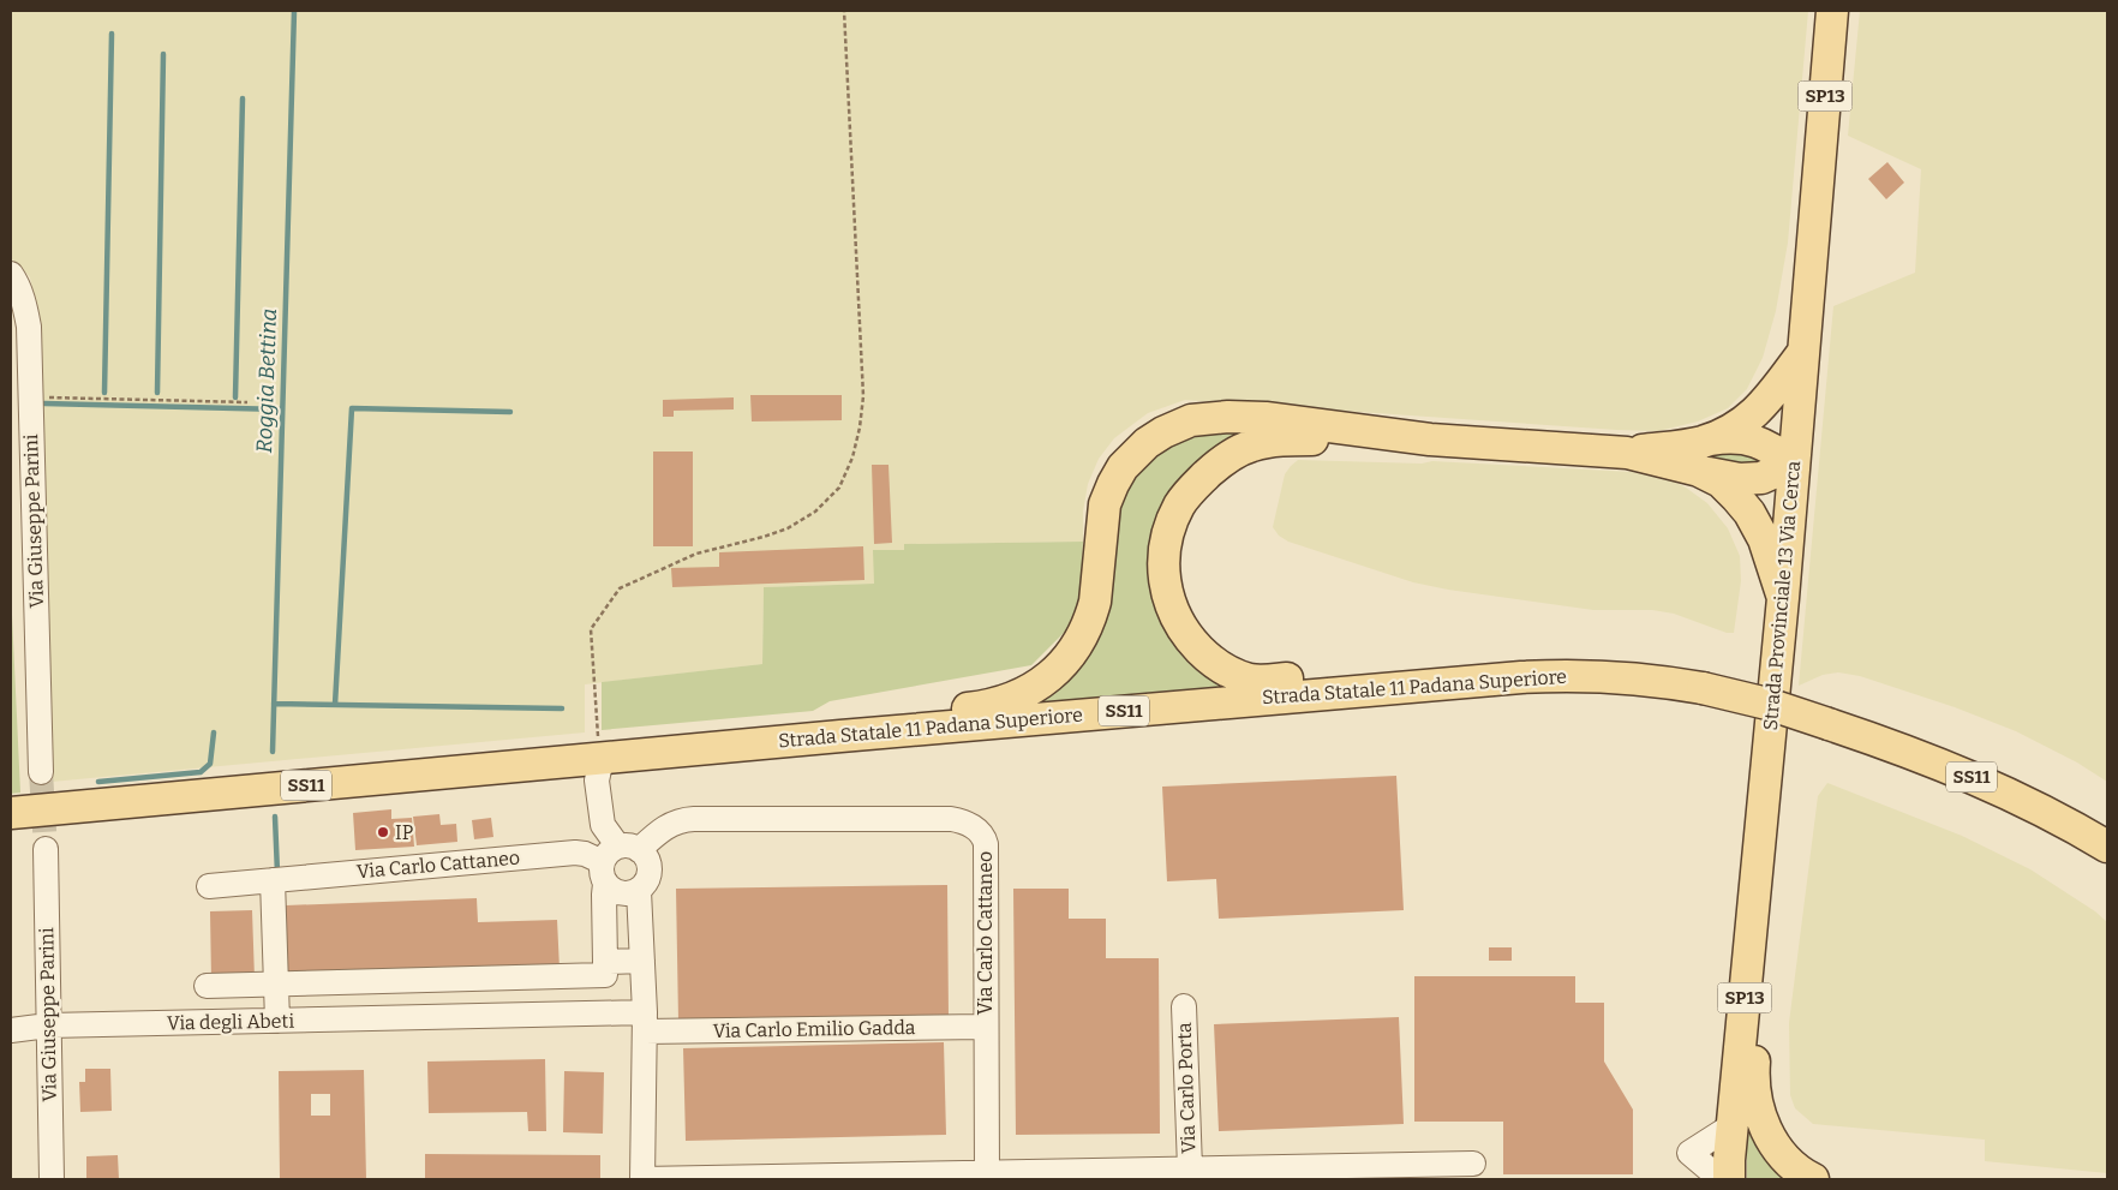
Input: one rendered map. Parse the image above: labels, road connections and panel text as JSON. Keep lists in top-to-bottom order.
{
  "streets": {
    "main road": [
      "SP13",
      "Strada Provinciale 13 Via Cerca",
      "Strada Statale 11 Padana Superiore",
      "SS11"
    ],
    "street": [
      "Via Giuseppe Parini",
      "Via Carlo Cattaneo",
      "Via degli Abeti",
      "Via Carlo Emilio Gadda",
      "Via Carlo Porta"
    ]
  },
  "crossings": [
    ["Via Giuseppe Parini", "Via degli Abeti"],
    ["Via Carlo Cattaneo", "Via Carlo Emilio Gadda"],
    ["Via Carlo Cattaneo", "Via Carlo Porta"],
    ["Via degli Abeti", "Via Carlo Emilio Gadda"]
  ],
  "water": ["Roggia Bettina"],
  "places": ["IP"]
}
